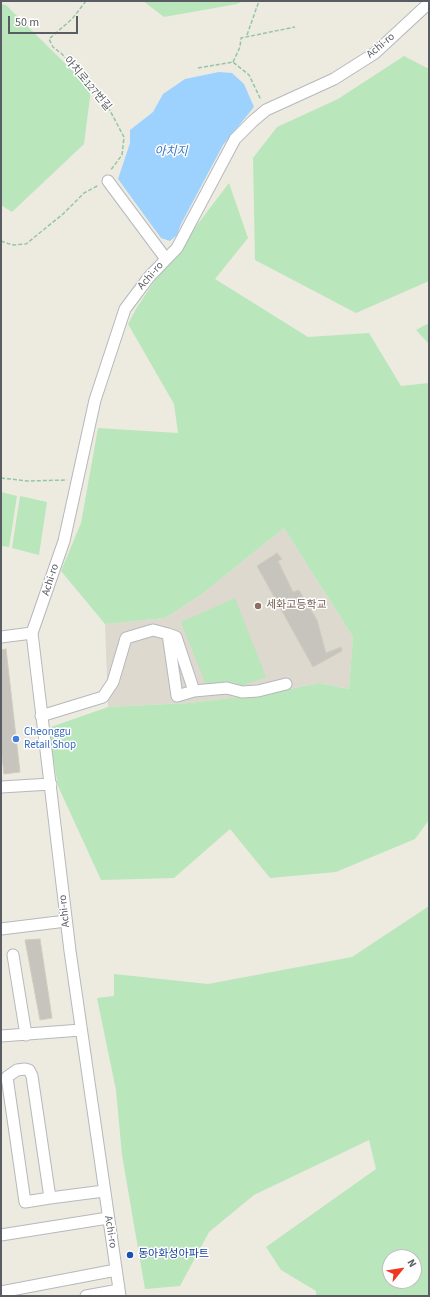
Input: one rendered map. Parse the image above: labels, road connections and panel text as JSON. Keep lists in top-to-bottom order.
{
  "streets": {
    "street": ["Achi-ro"],
    "path": ["아치로127번길"]
  },
  "water": ["아치지"],
  "places": ["세화고등학교", "Cheonggu Retail Shop", "동아화성아파트"],
  "scale_bar": "50 m",
  "north": "top right"
}
